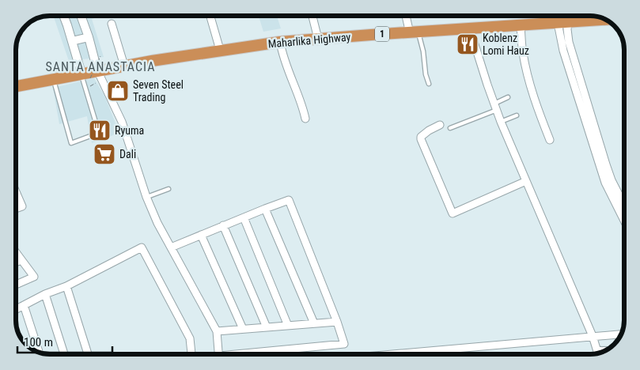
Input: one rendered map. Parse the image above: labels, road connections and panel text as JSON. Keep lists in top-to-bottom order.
{
  "streets": {
    "highway": ["1", "Maharlika Highway"]
  },
  "districts": ["SANTA ANASTACIA"],
  "places": {
    "restaurant": ["Koblenz Lomi Hauz", "Ryuma"],
    "shop": ["Seven Steel Trading"],
    "supermarket": ["Dali"]
  },
  "scale_bar": "100 m"
}
